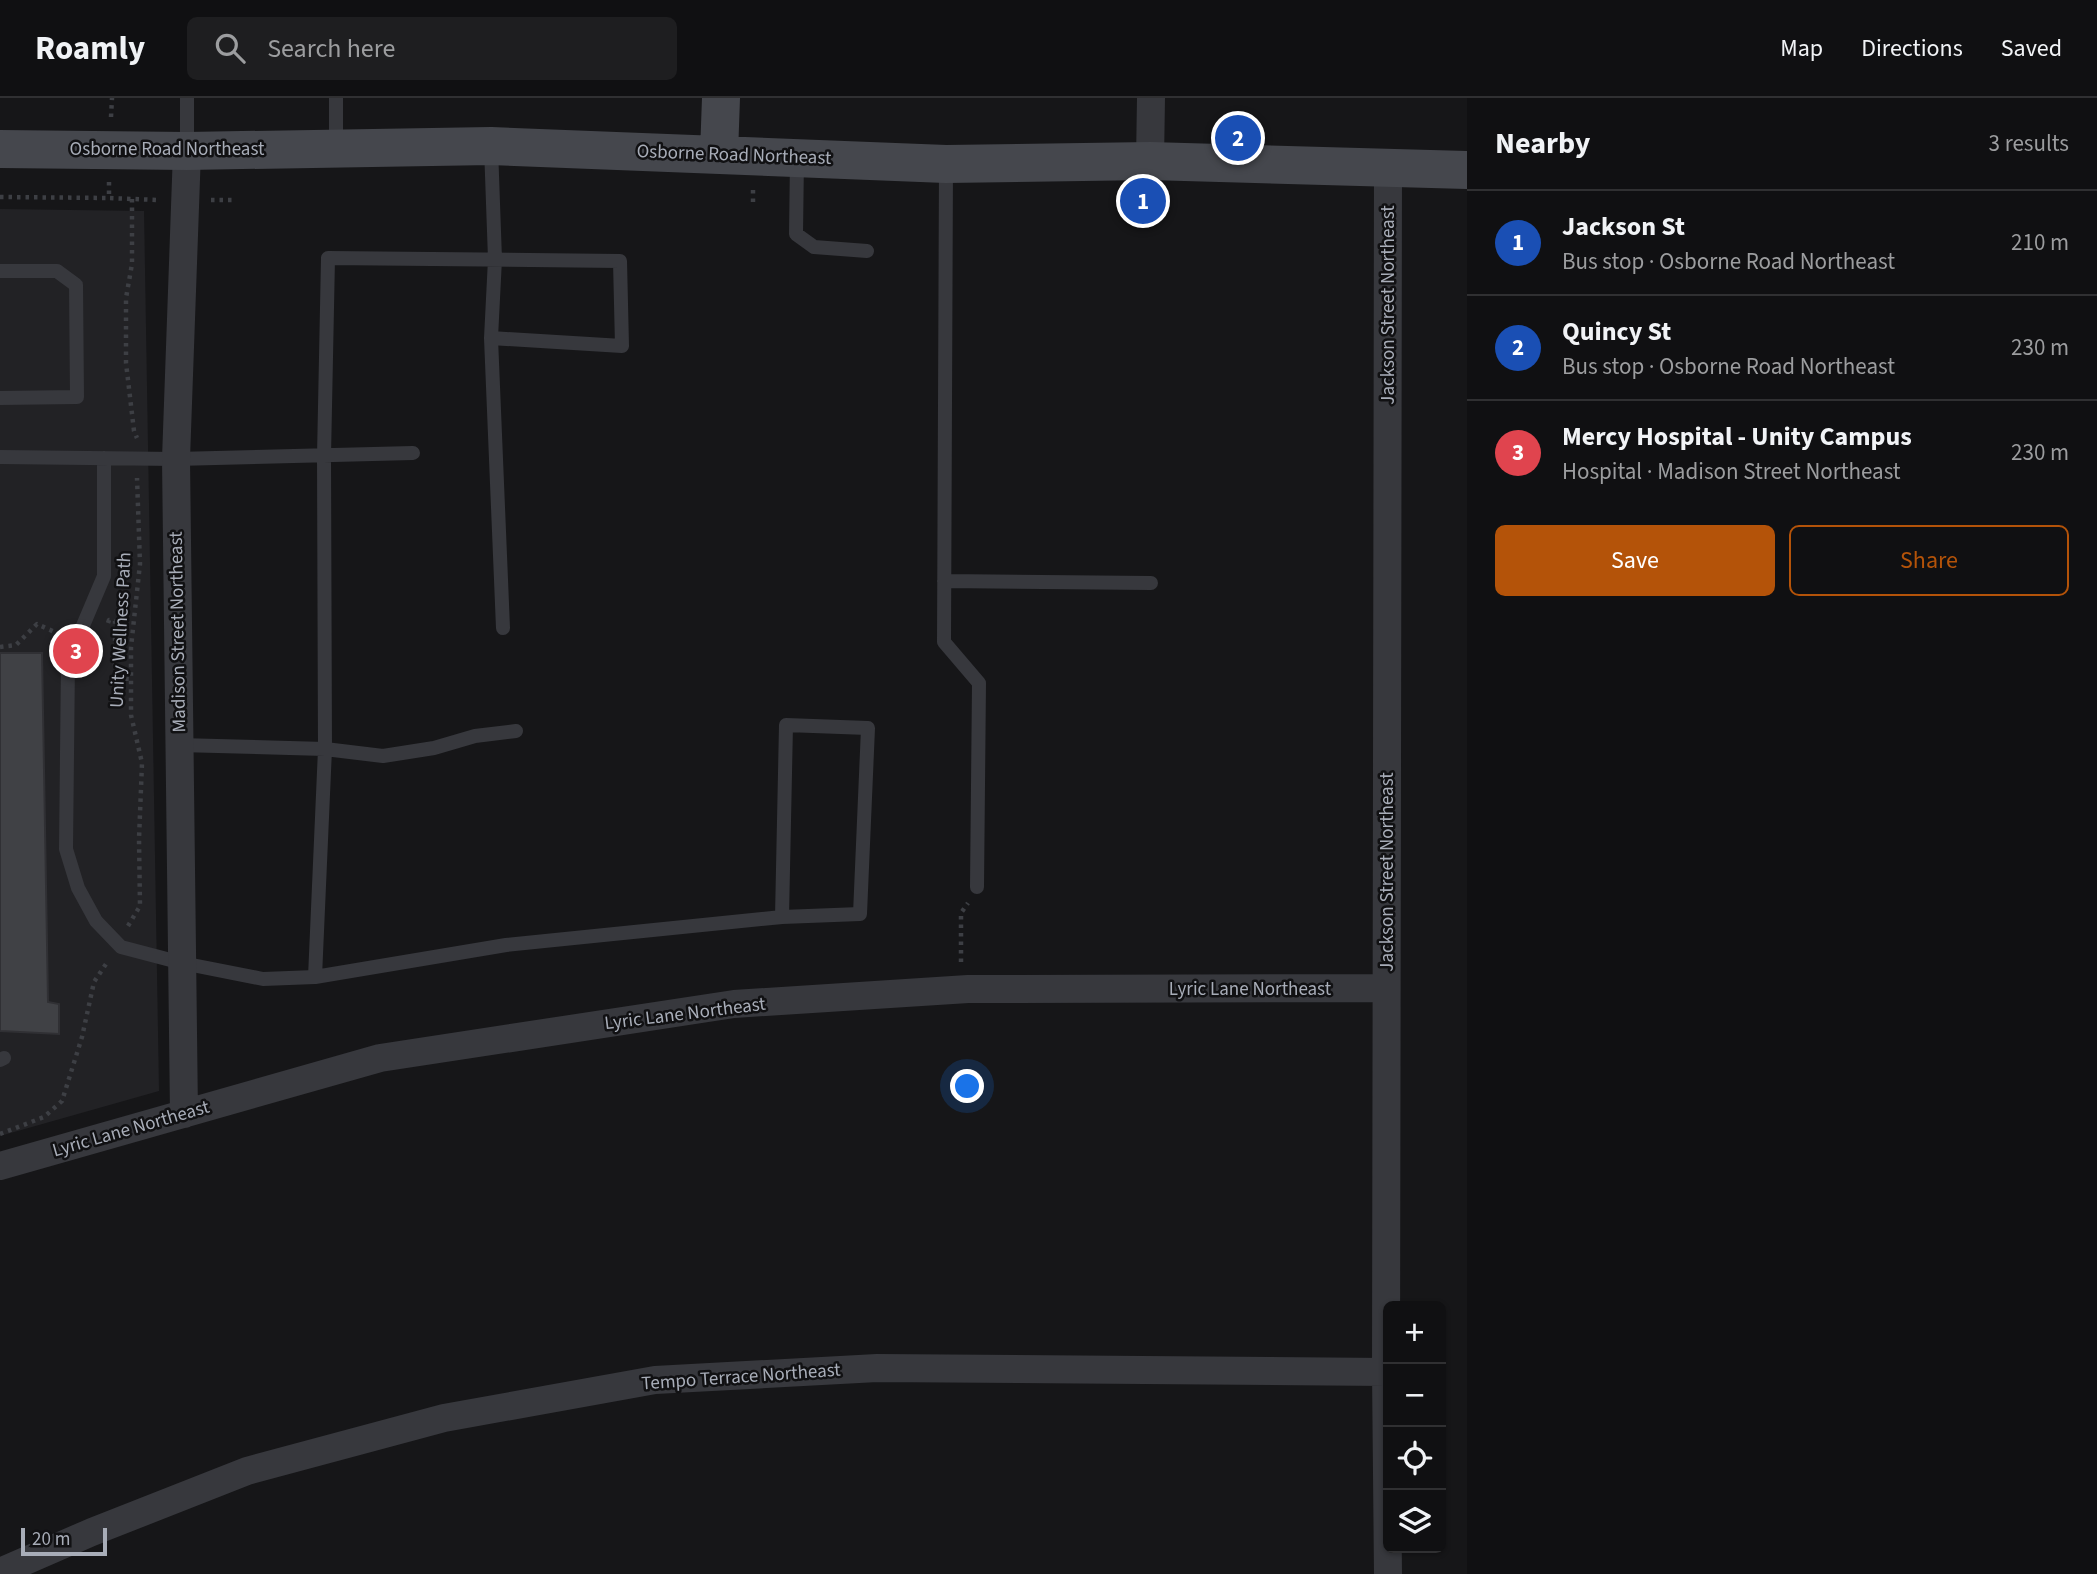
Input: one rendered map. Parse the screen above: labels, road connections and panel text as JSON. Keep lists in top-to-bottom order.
{
  "streets": {
    "street": [
      "Osborne Road Northeast",
      "Jackson Street Northeast",
      "Madison Street Northeast",
      "Lyric Lane Northeast",
      "Tempo Terrace Northeast"
    ],
    "path": ["Unity Wellness Path"]
  },
  "crossings": [
    ["Osborne Road Northeast", "Jackson Street Northeast"],
    ["Osborne Road Northeast", "Madison Street Northeast"],
    ["Jackson Street Northeast", "Lyric Lane Northeast"],
    ["Madison Street Northeast", "Lyric Lane Northeast"]
  ],
  "scale_bar": "20 m",
  "page": {
    "header": "Roamly",
    "search": "Search here",
    "nav": ["Map", "Directions", "Saved"],
    "heading": ["Nearby", "3 results"],
    "pins": ["2", "1", "3"],
    "list": [
      {
        "mark": "1",
        "name": "Jackson St",
        "note": "Bus stop · Osborne Road Northeast",
        "value": "210 m"
      },
      {
        "mark": "2",
        "name": "Quincy St",
        "note": "Bus stop · Osborne Road Northeast",
        "value": "230 m"
      },
      {
        "mark": "3",
        "name": "Mercy Hospital - Unity Campus",
        "note": "Hospital · Madison Street Northeast",
        "value": "230 m"
      }
    ],
    "buttons": ["Save", "Share"],
    "map_buttons": ["+", "−"],
    "scale": "20 m"
  }
}
